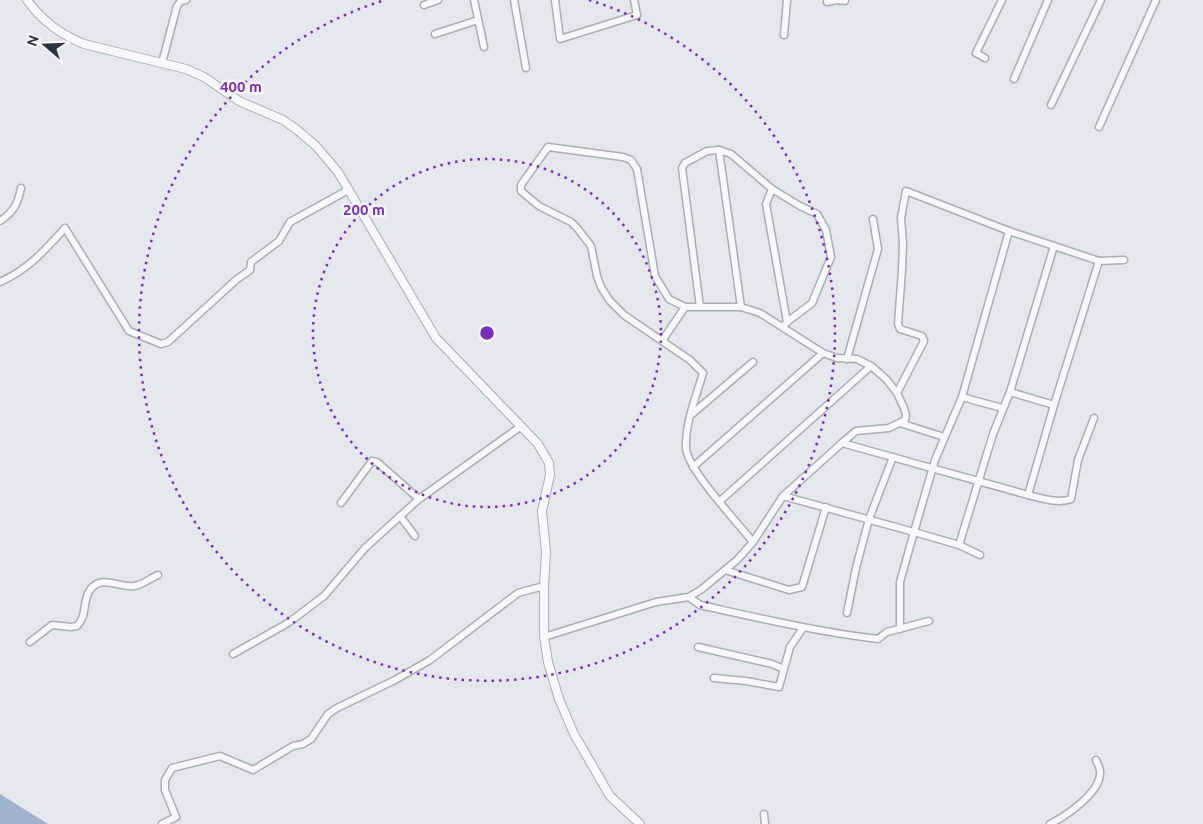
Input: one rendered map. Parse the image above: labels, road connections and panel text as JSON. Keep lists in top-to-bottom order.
{
  "north": "left",
  "rings": ["400 m", "200 m"]
}
